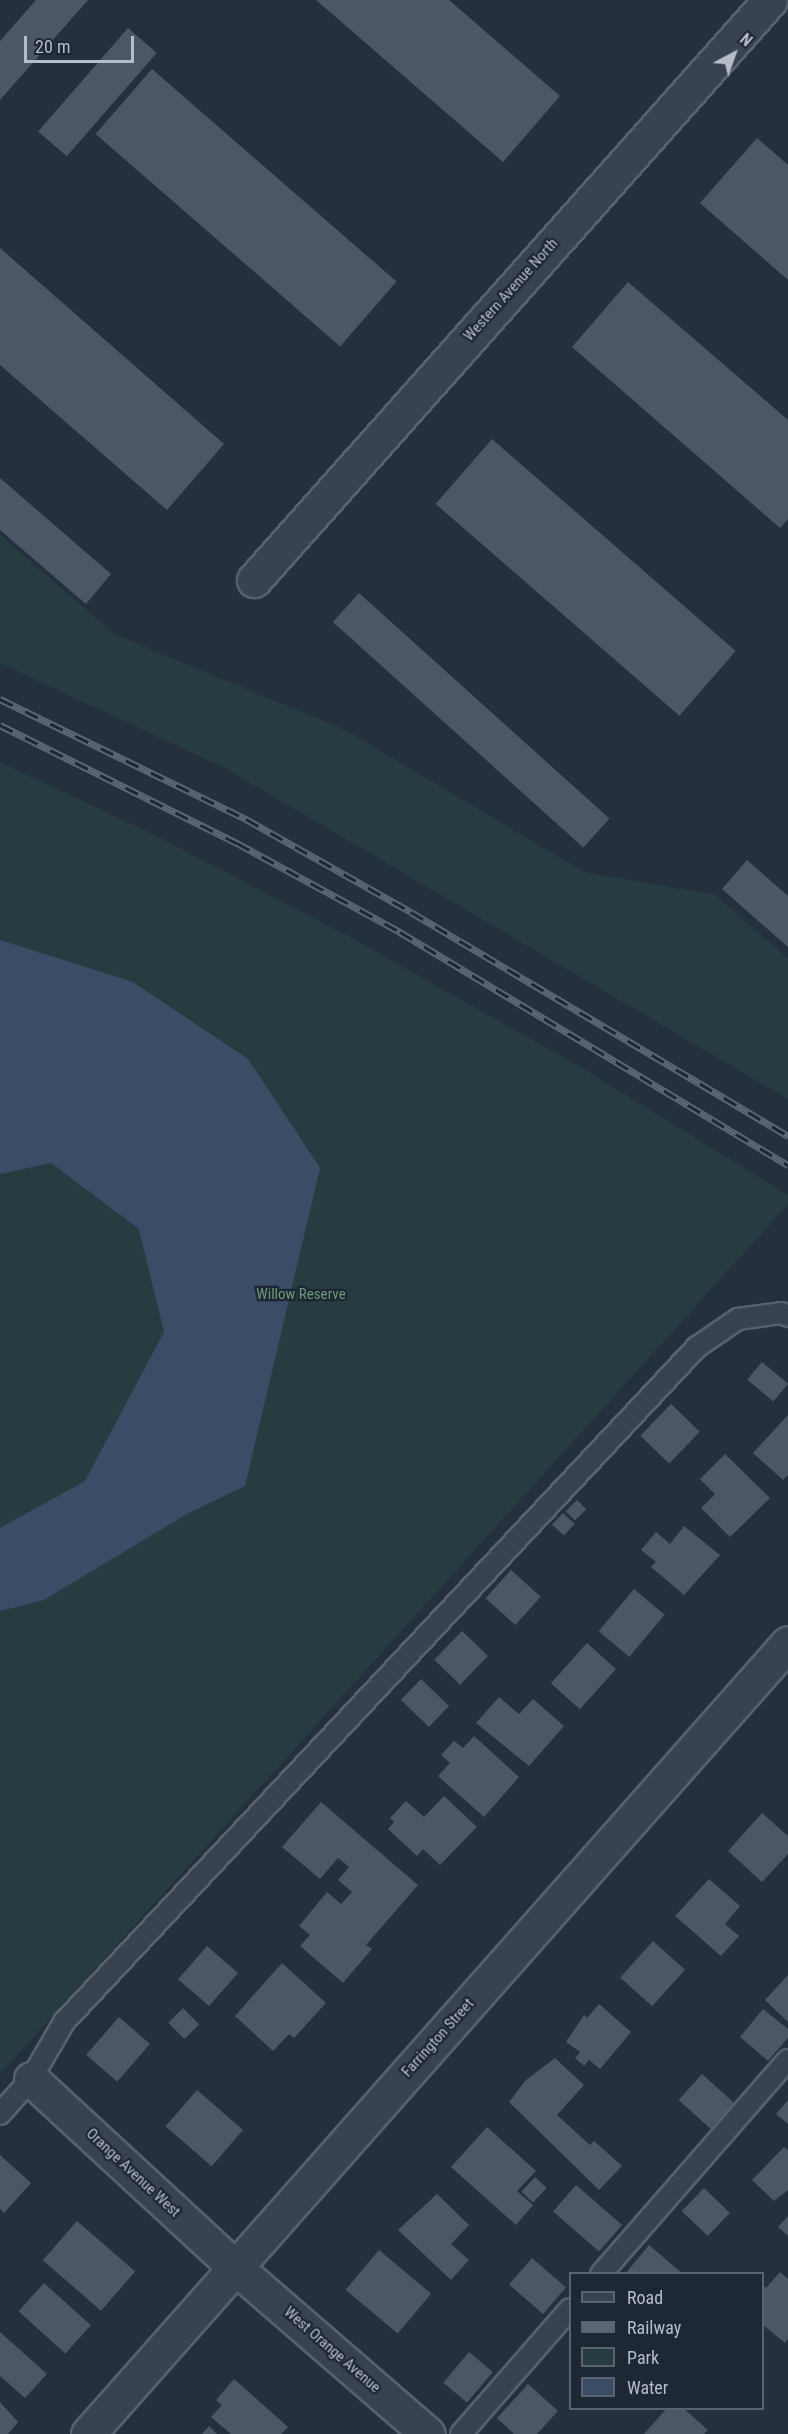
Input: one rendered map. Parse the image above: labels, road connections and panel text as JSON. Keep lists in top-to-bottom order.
{
  "streets": {
    "street": [
      "Western Avenue North",
      "Farrington Street",
      "Orange Avenue West",
      "West Orange Avenue"
    ]
  },
  "crossings": [
    ["Farrington Street", "Orange Avenue West"],
    ["Farrington Street", "West Orange Avenue"],
    ["Orange Avenue West", "West Orange Avenue"]
  ],
  "parks": ["Willow Reserve"],
  "legend": [
    "Road",
    "Railway",
    "Park",
    "Water"
  ],
  "scale_bar": "20 m",
  "north": "top right"
}
